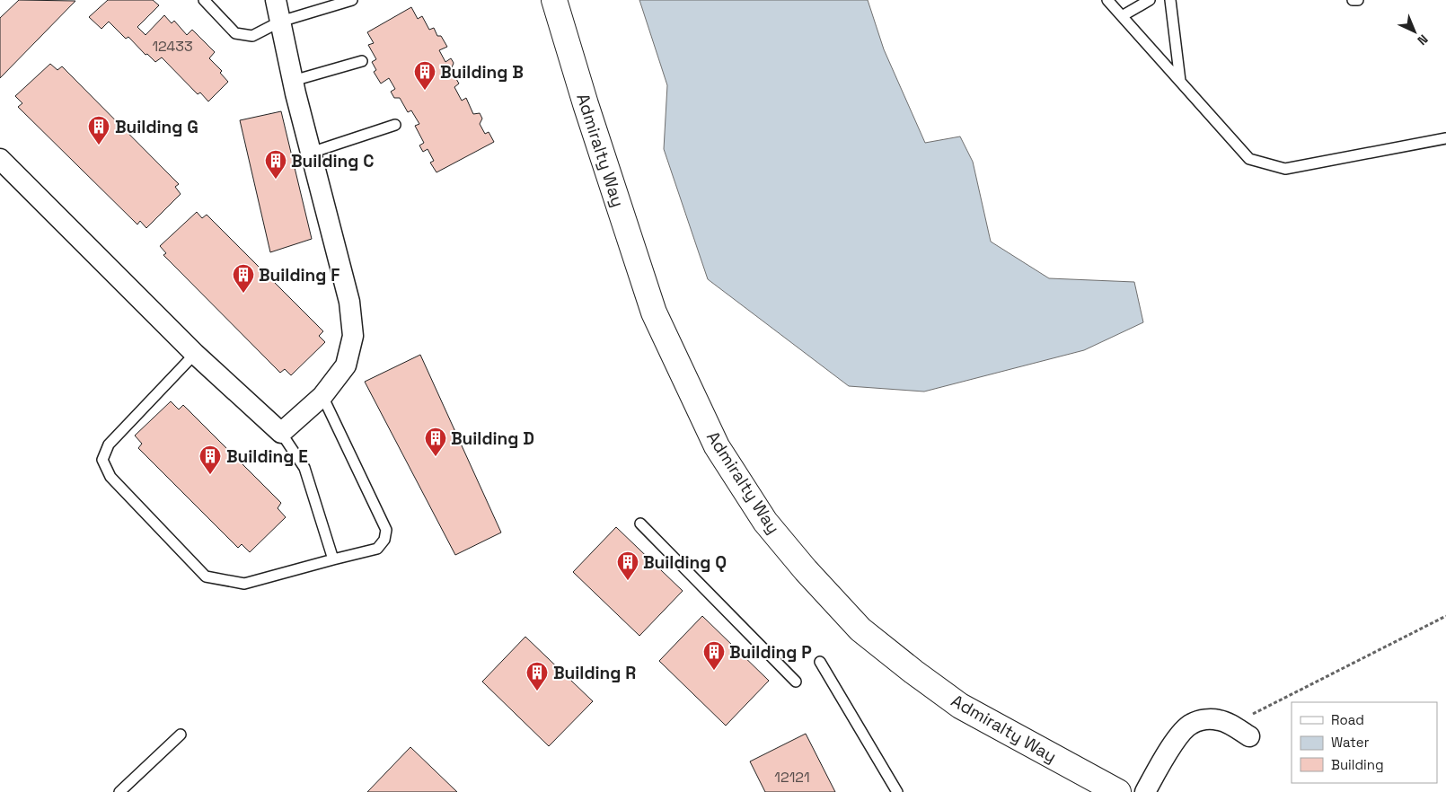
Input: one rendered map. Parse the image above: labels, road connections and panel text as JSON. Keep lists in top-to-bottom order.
{
  "streets": {
    "street": ["Admiralty Way"]
  },
  "places": {
    "building": [
      "Building B",
      "Building G",
      "Building C",
      "Building F",
      "Building D",
      "Building E",
      "Building Q",
      "Building P",
      "Building R"
    ]
  },
  "house_numbers": ["12433", "12121"],
  "legend": ["Road", "Water", "Building"],
  "north": "bottom right"
}
